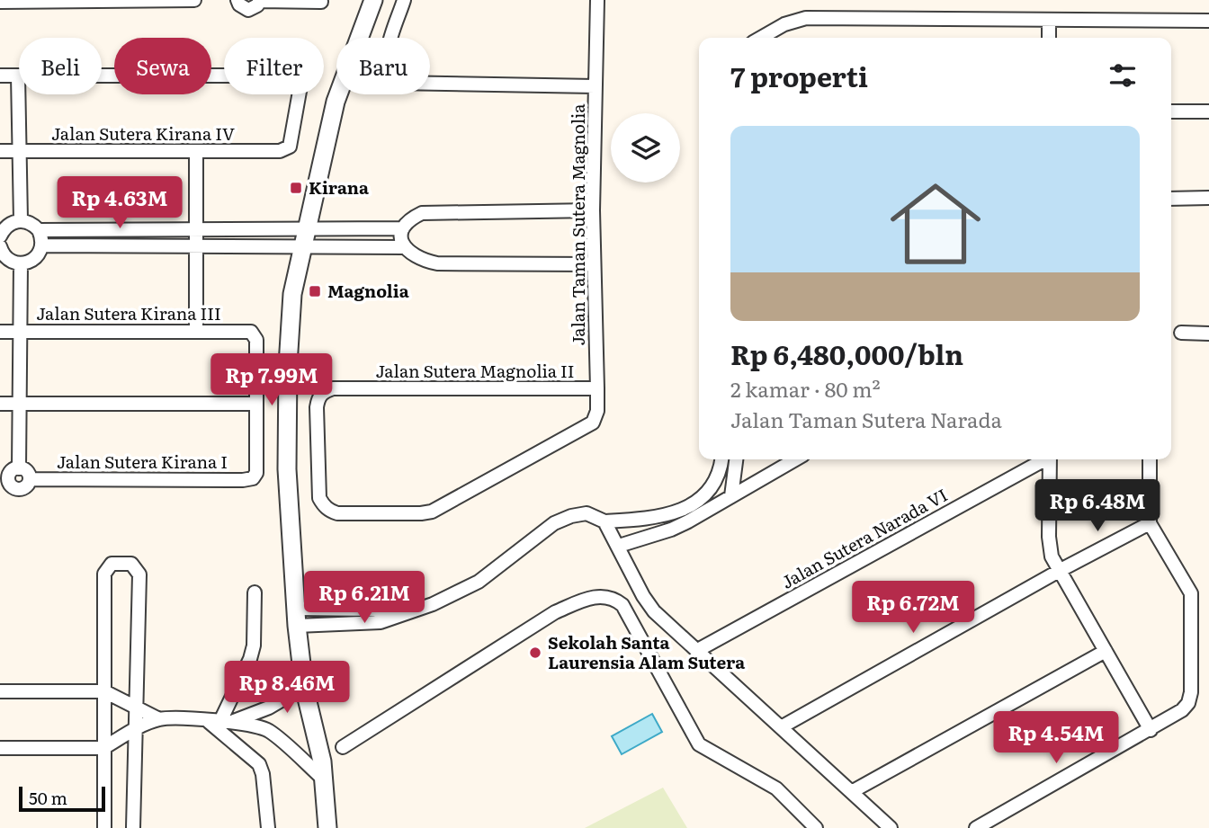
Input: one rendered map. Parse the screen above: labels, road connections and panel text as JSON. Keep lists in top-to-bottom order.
{
  "streets": {
    "street": [
      "Jalan Sutera Kirana IV",
      "Jalan Taman Sutera Magnolia",
      "Jalan Sutera Kirana III",
      "Jalan Sutera Magnolia II",
      "Jalan Sutera Kirana I",
      "Jalan Sutera Narada VI"
    ]
  },
  "crossings": [
    ["Jalan Taman Sutera Magnolia", "Jalan Sutera Magnolia II"],
    ["Jalan Sutera Kirana III", "Jalan Sutera Kirana I"]
  ],
  "places": {
    "transit": ["Kirana", "Magnolia"],
    "other": ["Sekolah Santa Laurensia Alam Sutera"]
  },
  "scale_bar": "50 m",
  "page": {
    "chip": [
      "Beli",
      "Sewa",
      "Filter",
      "Baru"
    ],
    "heading": "7 properti",
    "list": [
      {
        "name": "Rp 6,480,000/bln",
        "note": "2 kamar · 80 m² · Jalan Taman Sutera Narada"
      }
    ],
    "price": [
      "Rp 4.63M",
      "Rp 7.99M",
      "Rp 6.48M",
      "Rp 6.21M",
      "Rp 6.72M",
      "Rp 8.46M",
      "Rp 4.54M"
    ],
    "scale": "50 m"
  }
}
